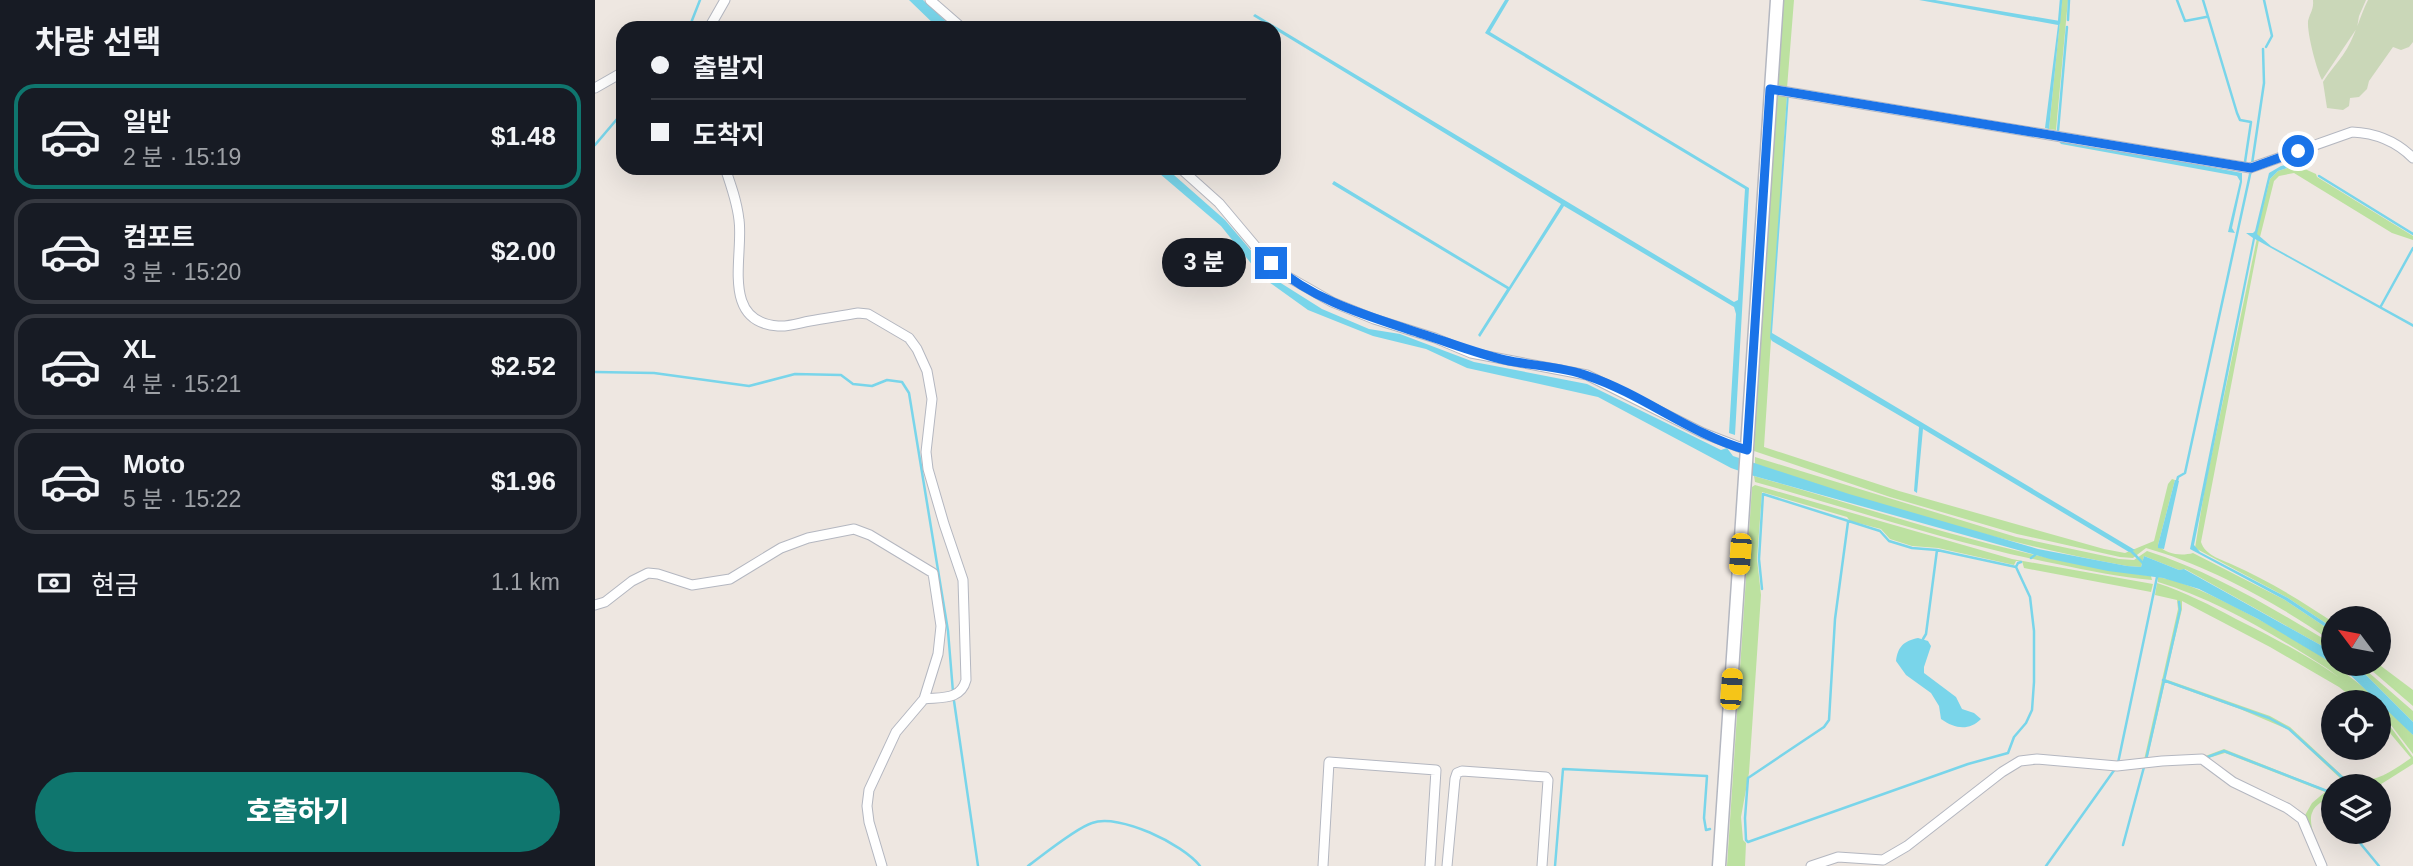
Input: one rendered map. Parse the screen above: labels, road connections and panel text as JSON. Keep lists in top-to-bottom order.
{
  "north": "top left",
  "page": {
    "heading": "차량 선택",
    "banner": ["출발지", "도착지"],
    "list": [
      {
        "name": "일반",
        "note": "2 분 · 15:19",
        "value": "$1.48"
      },
      {
        "name": "컴포트",
        "note": "3 분 · 15:20",
        "value": "$2.00"
      },
      {
        "name": "XL",
        "note": "4 분 · 15:21",
        "value": "$2.52"
      },
      {
        "name": "Moto",
        "note": "5 분 · 15:22",
        "value": "$1.96"
      }
    ],
    "bubble": "3 분",
    "pay": ["현금", "1.1 km"],
    "buttons": "호출하기"
  }
}
